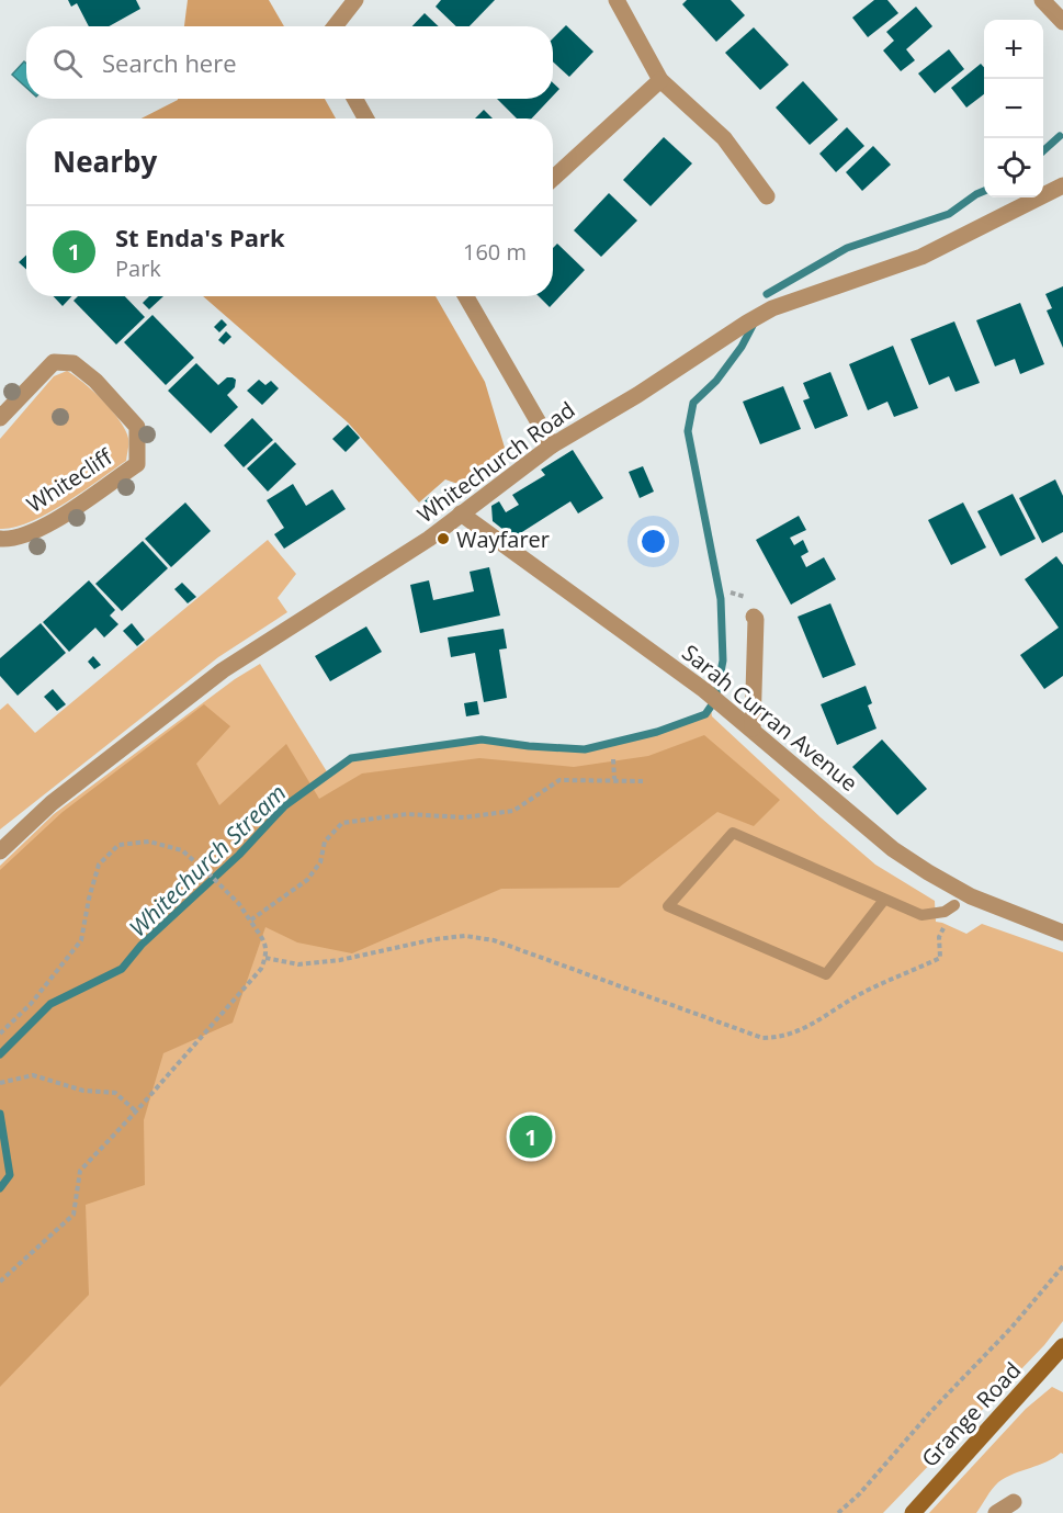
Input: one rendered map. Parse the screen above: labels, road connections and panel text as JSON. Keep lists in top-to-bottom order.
{
  "streets": {
    "main road": ["Grange Road"],
    "street": ["Whitechurch Road", "Whitecliff", "Sarah Curran Avenue"]
  },
  "crossings": [
    ["Whitechurch Road", "Sarah Curran Avenue"]
  ],
  "water": ["Whitechurch Stream"],
  "places": ["Wayfarer"],
  "page": {
    "map_buttons": ["+", "−"],
    "search": "Search here",
    "heading": "Nearby",
    "list": [
      {
        "mark": "1",
        "name": "St Enda's Park",
        "note": "Park",
        "value": "160 m"
      }
    ],
    "pins": "1"
  }
}
